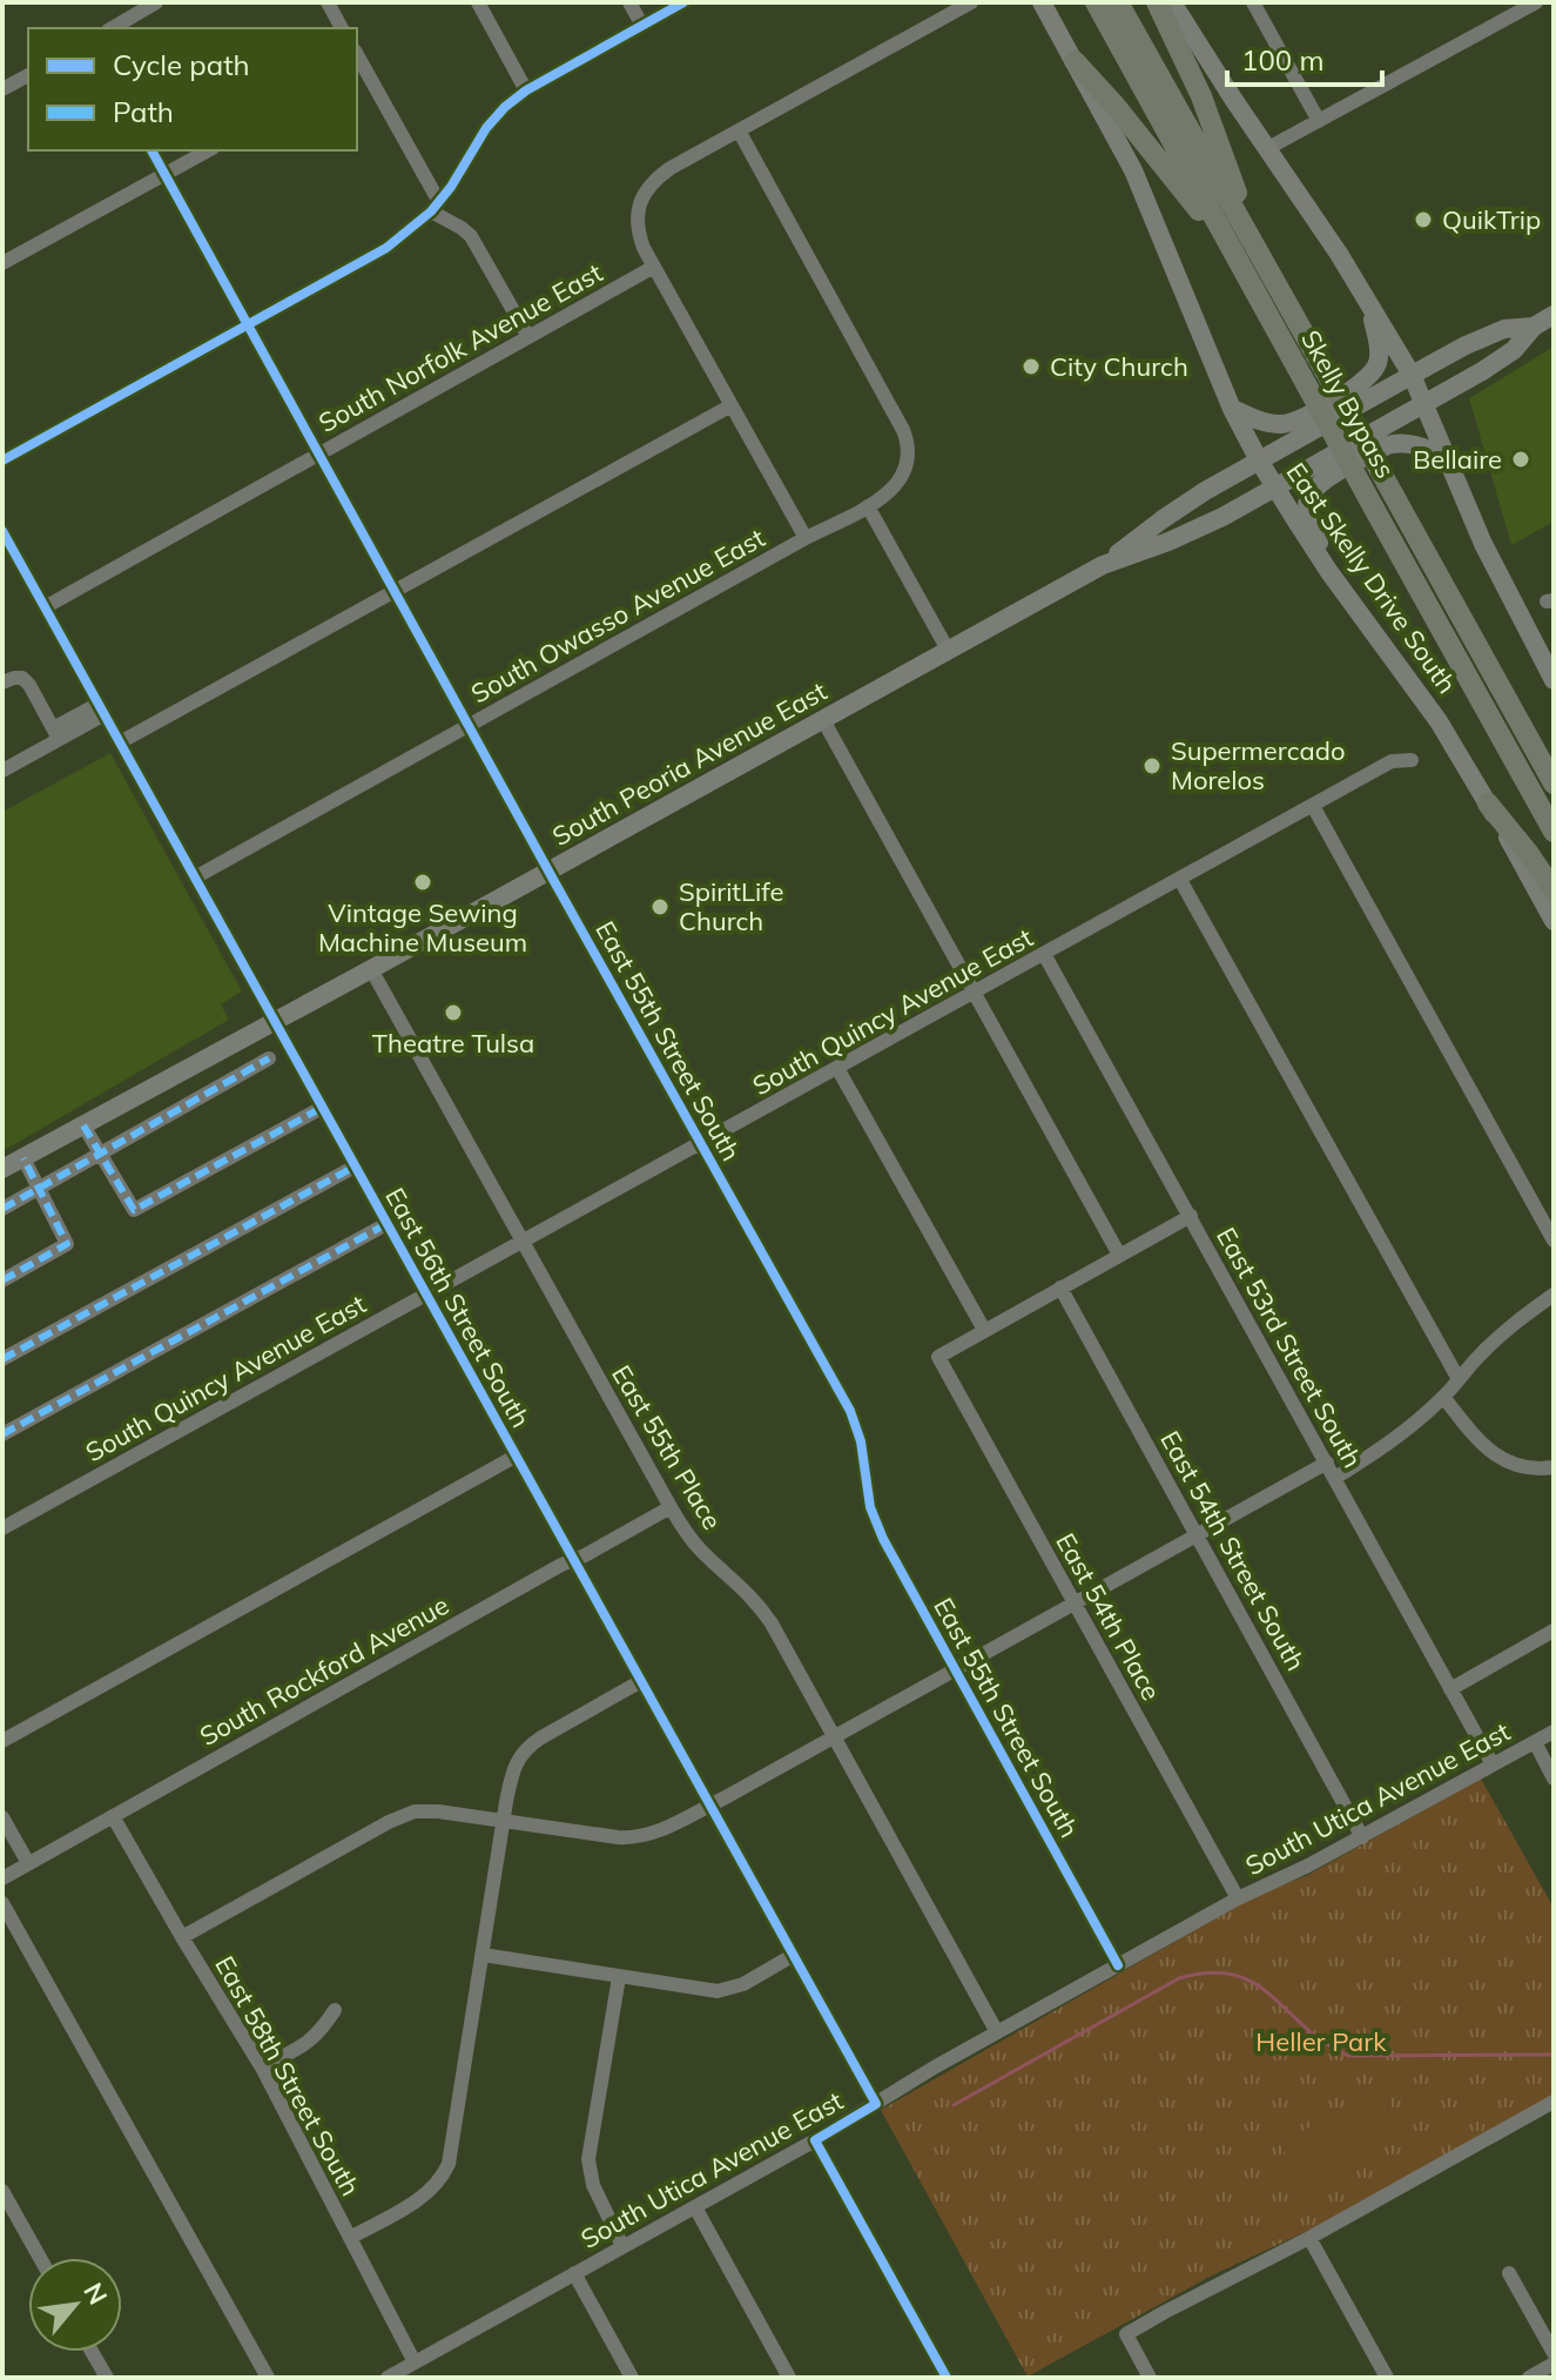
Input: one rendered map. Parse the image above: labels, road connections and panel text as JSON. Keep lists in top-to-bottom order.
{
  "streets": {
    "highway": ["Skelly Bypass"],
    "main road": ["East Skelly Drive South", "South Peoria Avenue East"],
    "street": [
      "South Norfolk Avenue East",
      "South Owasso Avenue East",
      "South Quincy Avenue East",
      "East 55th Street South",
      "East 56th Street South",
      "East 53rd Street South",
      "East 55th Place",
      "East 54th Street South",
      "East 54th Place",
      "South Rockford Avenue",
      "South Utica Avenue East",
      "East 58th Street South"
    ]
  },
  "crossings": [
    ["South Norfolk Avenue East", "East 55th Street South"],
    ["South Norfolk Avenue East", "East 56th Street South"],
    ["East Skelly Drive South", "South Peoria Avenue East"],
    ["South Owasso Avenue East", "East 55th Street South"],
    ["South Owasso Avenue East", "East 56th Street South"],
    ["South Peoria Avenue East", "East 55th Street South"],
    ["South Peoria Avenue East", "East 56th Street South"],
    ["South Peoria Avenue East", "East 55th Place"],
    ["South Quincy Avenue East", "East 55th Street South"],
    ["South Quincy Avenue East", "East 56th Street South"],
    ["South Quincy Avenue East", "East 53rd Street South"],
    ["South Quincy Avenue East", "East 55th Place"],
    ["East 55th Street South", "South Utica Avenue East"],
    ["East 56th Street South", "South Rockford Avenue"],
    ["East 56th Street South", "South Utica Avenue East"],
    ["East 53rd Street South", "South Utica Avenue East"],
    ["East 55th Place", "South Rockford Avenue"],
    ["East 55th Place", "South Utica Avenue East"],
    ["East 54th Street South", "South Utica Avenue East"],
    ["East 54th Place", "South Utica Avenue East"],
    ["South Rockford Avenue", "East 58th Street South"],
    ["South Utica Avenue East", "East 58th Street South"]
  ],
  "parks": ["Heller Park"],
  "places": [
    "QuikTrip",
    "City Church",
    "Bellaire",
    "Supermercado Morelos",
    "Vintage Sewing Machine Museum",
    "SpiritLife Church",
    "Theatre Tulsa"
  ],
  "legend": ["Cycle path", "Path"],
  "scale_bar": "100 m",
  "north": "top right"
}
